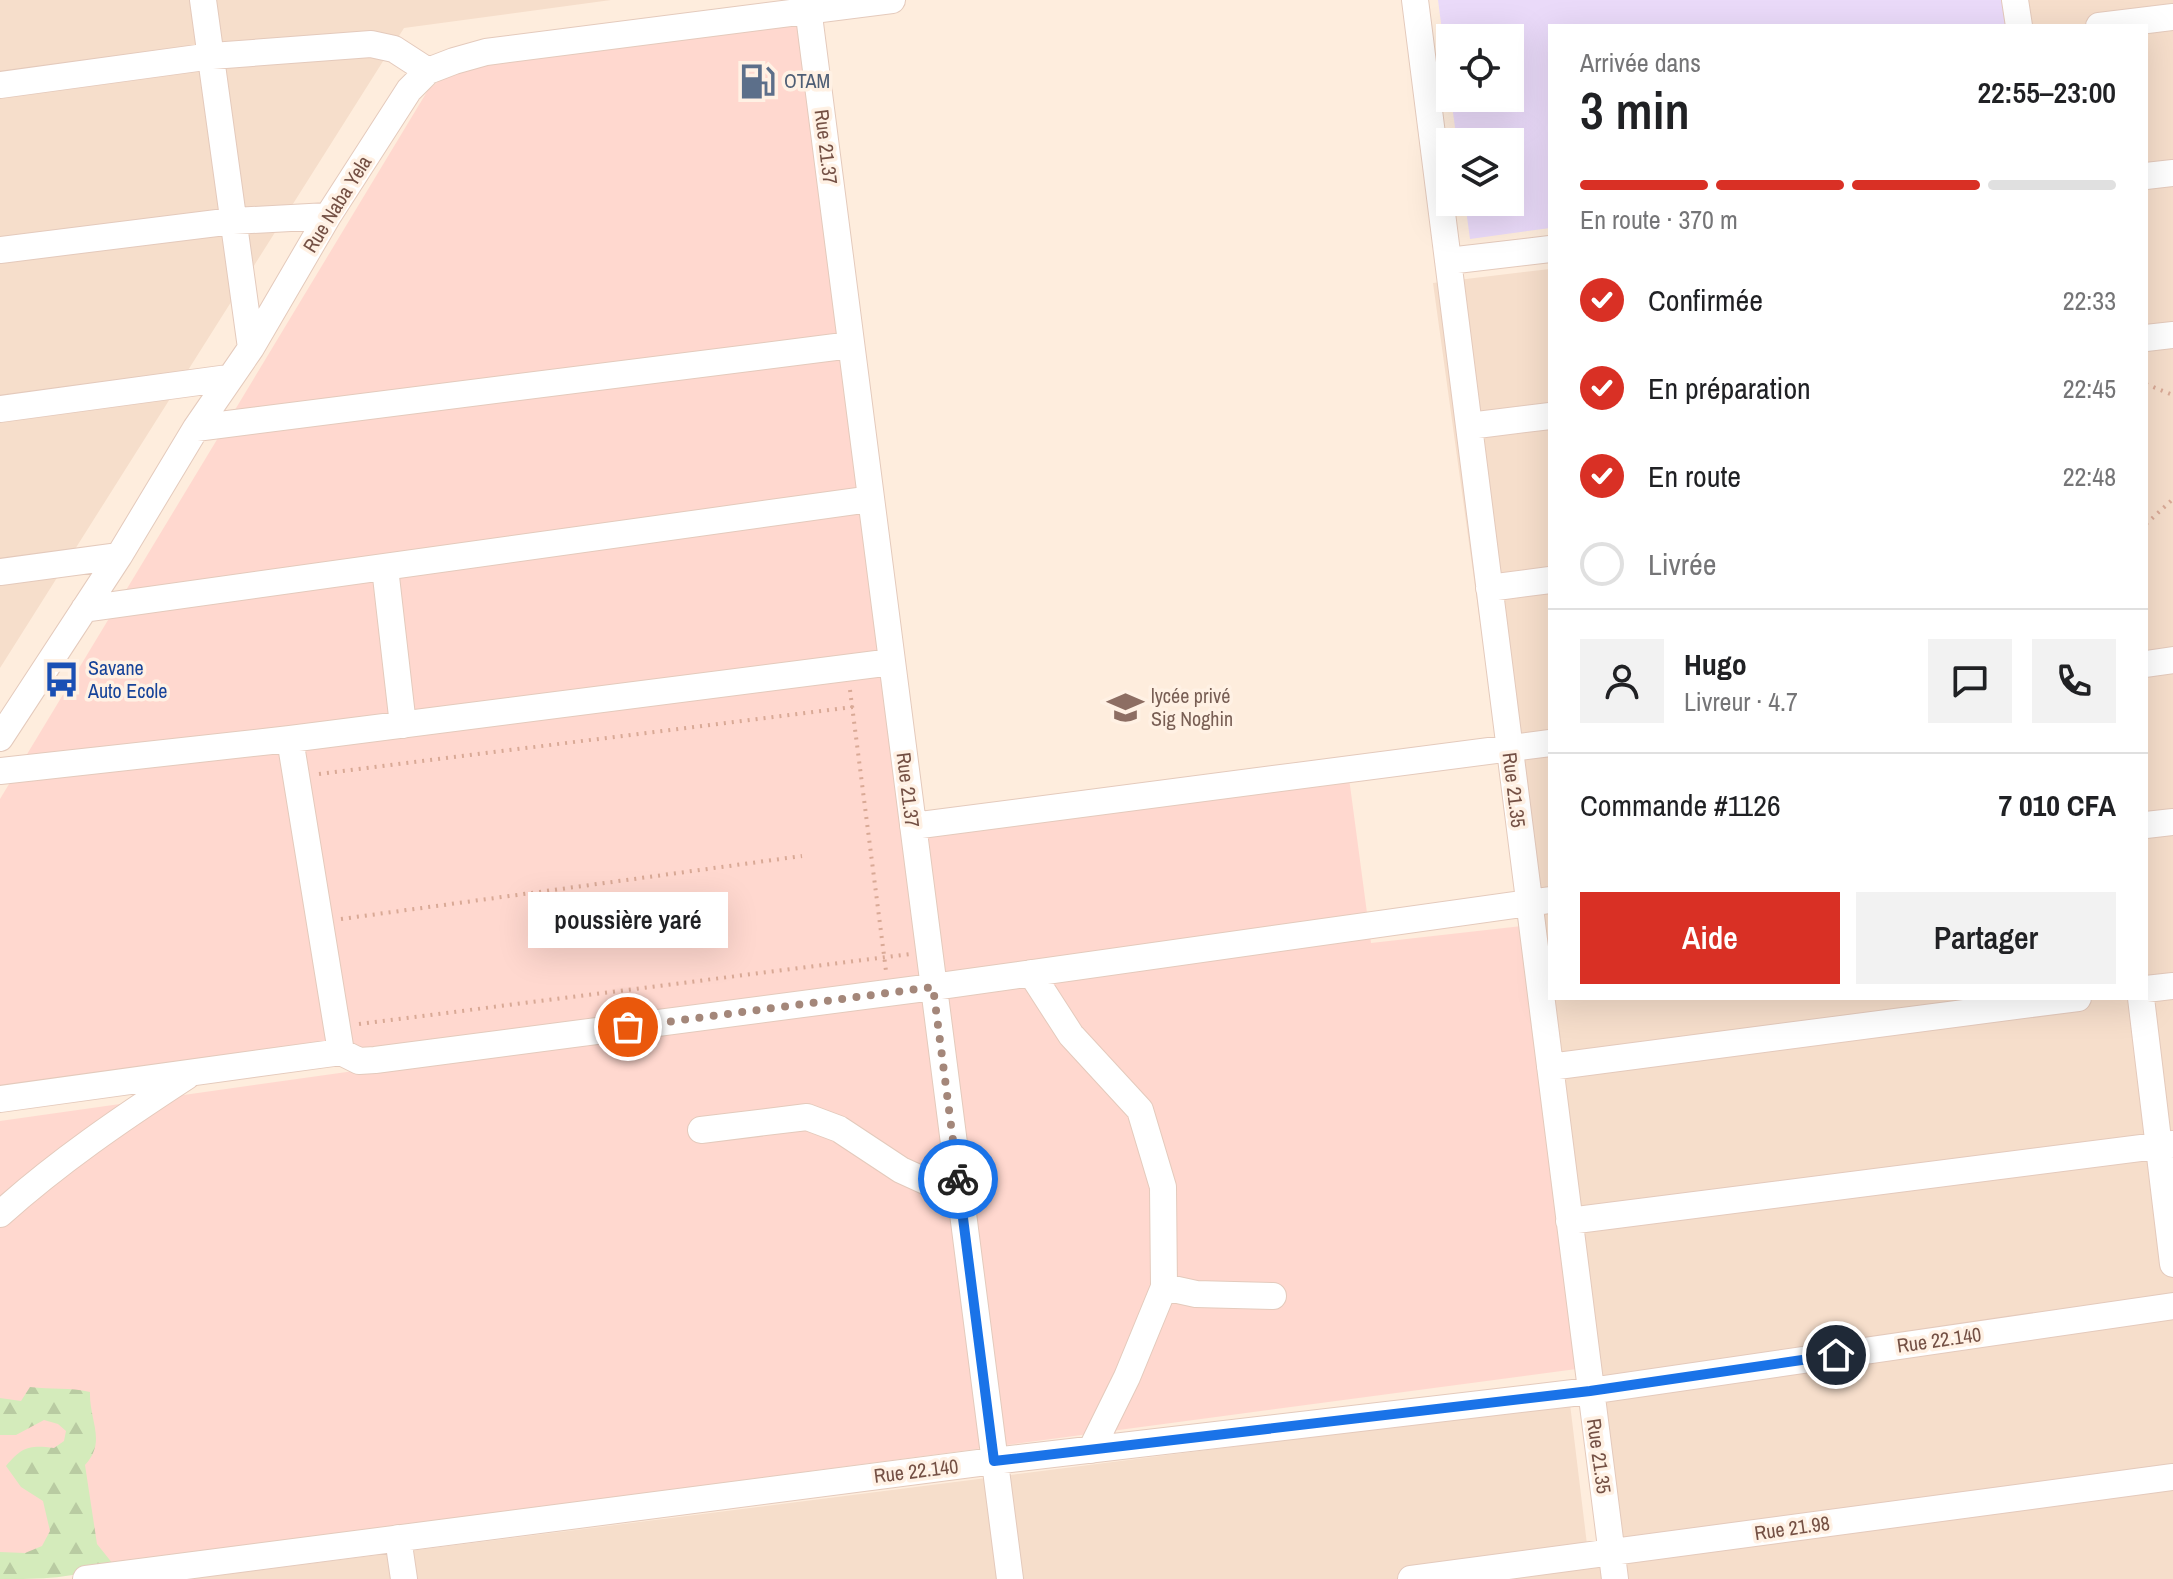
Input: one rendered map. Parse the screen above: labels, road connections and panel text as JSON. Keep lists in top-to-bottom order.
{
  "streets": {
    "street": [
      "Rue 21.37",
      "Rue Naba Yela",
      "Rue 21.35",
      "Rue 22.140",
      "Rue 21.98"
    ]
  },
  "crossings": [
    ["Rue 21.37", "Rue Naba Yela"],
    ["Rue 21.37", "Rue 22.140"],
    ["Rue 21.35", "Rue 22.140"],
    ["Rue 21.35", "Rue 21.98"]
  ],
  "places": {
    "fuel station": ["OTAM"],
    "bus stop": ["Savane Auto Ecole"],
    "school or university": ["lycée privé Sig Noghin"],
    "other": ["poussière yaré"]
  },
  "page": {
    "heading": ["3 min", "Arrivée dans", "22:55–23:00"],
    "panel": [
      "Hugo",
      "Livreur · 4.7",
      "Commande #1126",
      "7 010 CFA"
    ],
    "bar": "En route · 370 m",
    "list": [
      ["Confirmée", "22:33"],
      ["En préparation", "22:45"],
      ["En route", "22:48"],
      "Livrée"
    ],
    "buttons": ["Aide", "Partager"],
    "bubble": "poussière yaré"
  }
}
